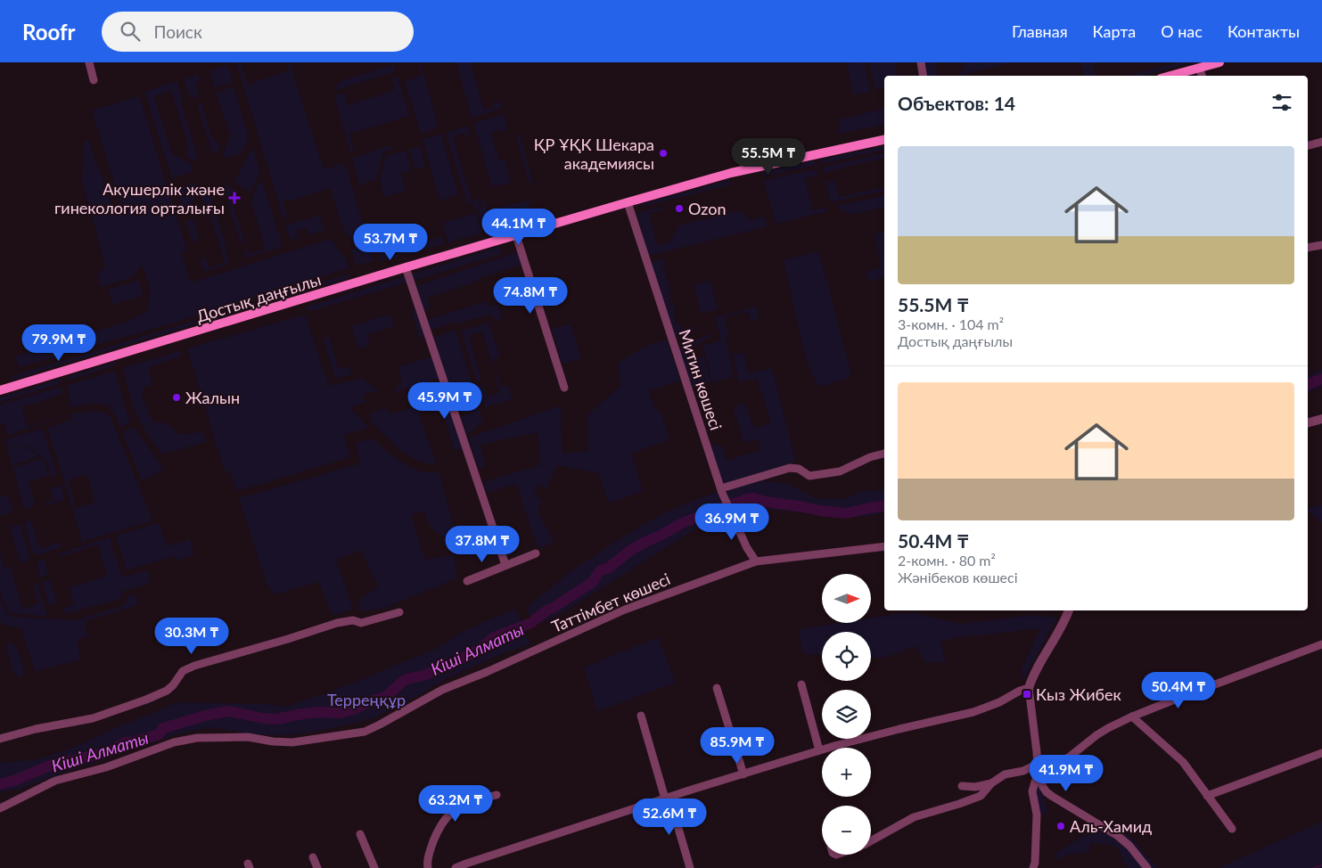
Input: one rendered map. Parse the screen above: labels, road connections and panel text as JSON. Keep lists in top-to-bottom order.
{
  "streets": {
    "main road": ["Достық даңғылы"],
    "street": ["Митин көшесі", "Таттімбет көшесі"]
  },
  "crossings": [
    ["Достық даңғылы", "Митин көшесі"],
    ["Митин көшесі", "Таттімбет көшесі"]
  ],
  "water": ["Кіші Алматы"],
  "parks": ["Терреңқұр"],
  "places": {
    "other": [
      "ҚР ҰҚК Шекара академиясы",
      "Ozon",
      "Жалын",
      "Аль-Хамид"
    ],
    "health": ["Акушерлік және гинекология орталығы"],
    "transit": ["Кыз Жибек"]
  },
  "north": "right",
  "page": {
    "header": "Roofr",
    "search": "Поиск",
    "nav": [
      "Главная",
      "Карта",
      "О нас",
      "Контакты"
    ],
    "heading": "Объектов: 14",
    "list": [
      {
        "name": "55.5M ₸",
        "note": "3-комн. · 104 m² · Достық даңғылы"
      },
      {
        "name": "50.4M ₸",
        "note": "2-комн. · 80 m² · Жәнібеков көшесі"
      }
    ],
    "price": [
      "55.5M ₸",
      "44.1M ₸",
      "53.7M ₸",
      "74.8M ₸",
      "79.9M ₸",
      "45.9M ₸",
      "36.9M ₸",
      "37.8M ₸",
      "30.3M ₸",
      "50.4M ₸",
      "85.9M ₸",
      "41.9M ₸",
      "63.2M ₸",
      "52.6M ₸"
    ],
    "map_buttons": ["+", "−"]
  }
}
